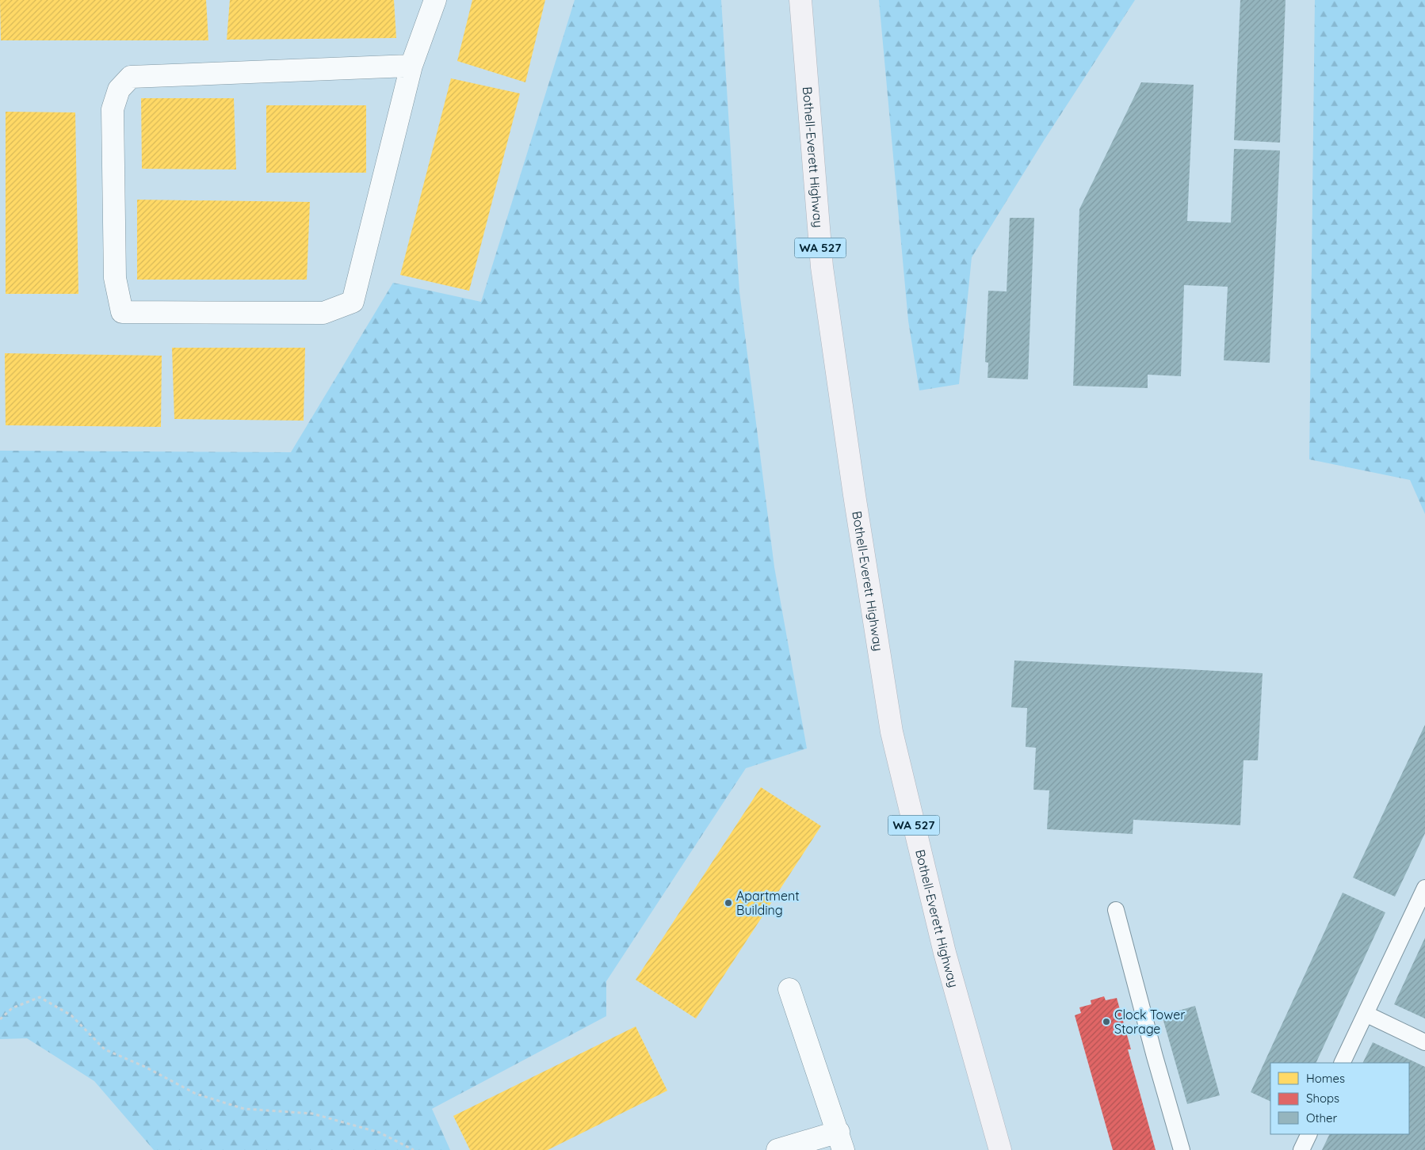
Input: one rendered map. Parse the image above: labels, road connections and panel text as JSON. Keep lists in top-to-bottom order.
{
  "streets": {
    "main road": ["Bothell-Everett Highway", "WA 527"]
  },
  "places": ["Apartment Building", "Clock Tower Storage"],
  "legend": ["Homes", "Shops", "Other"]
}
